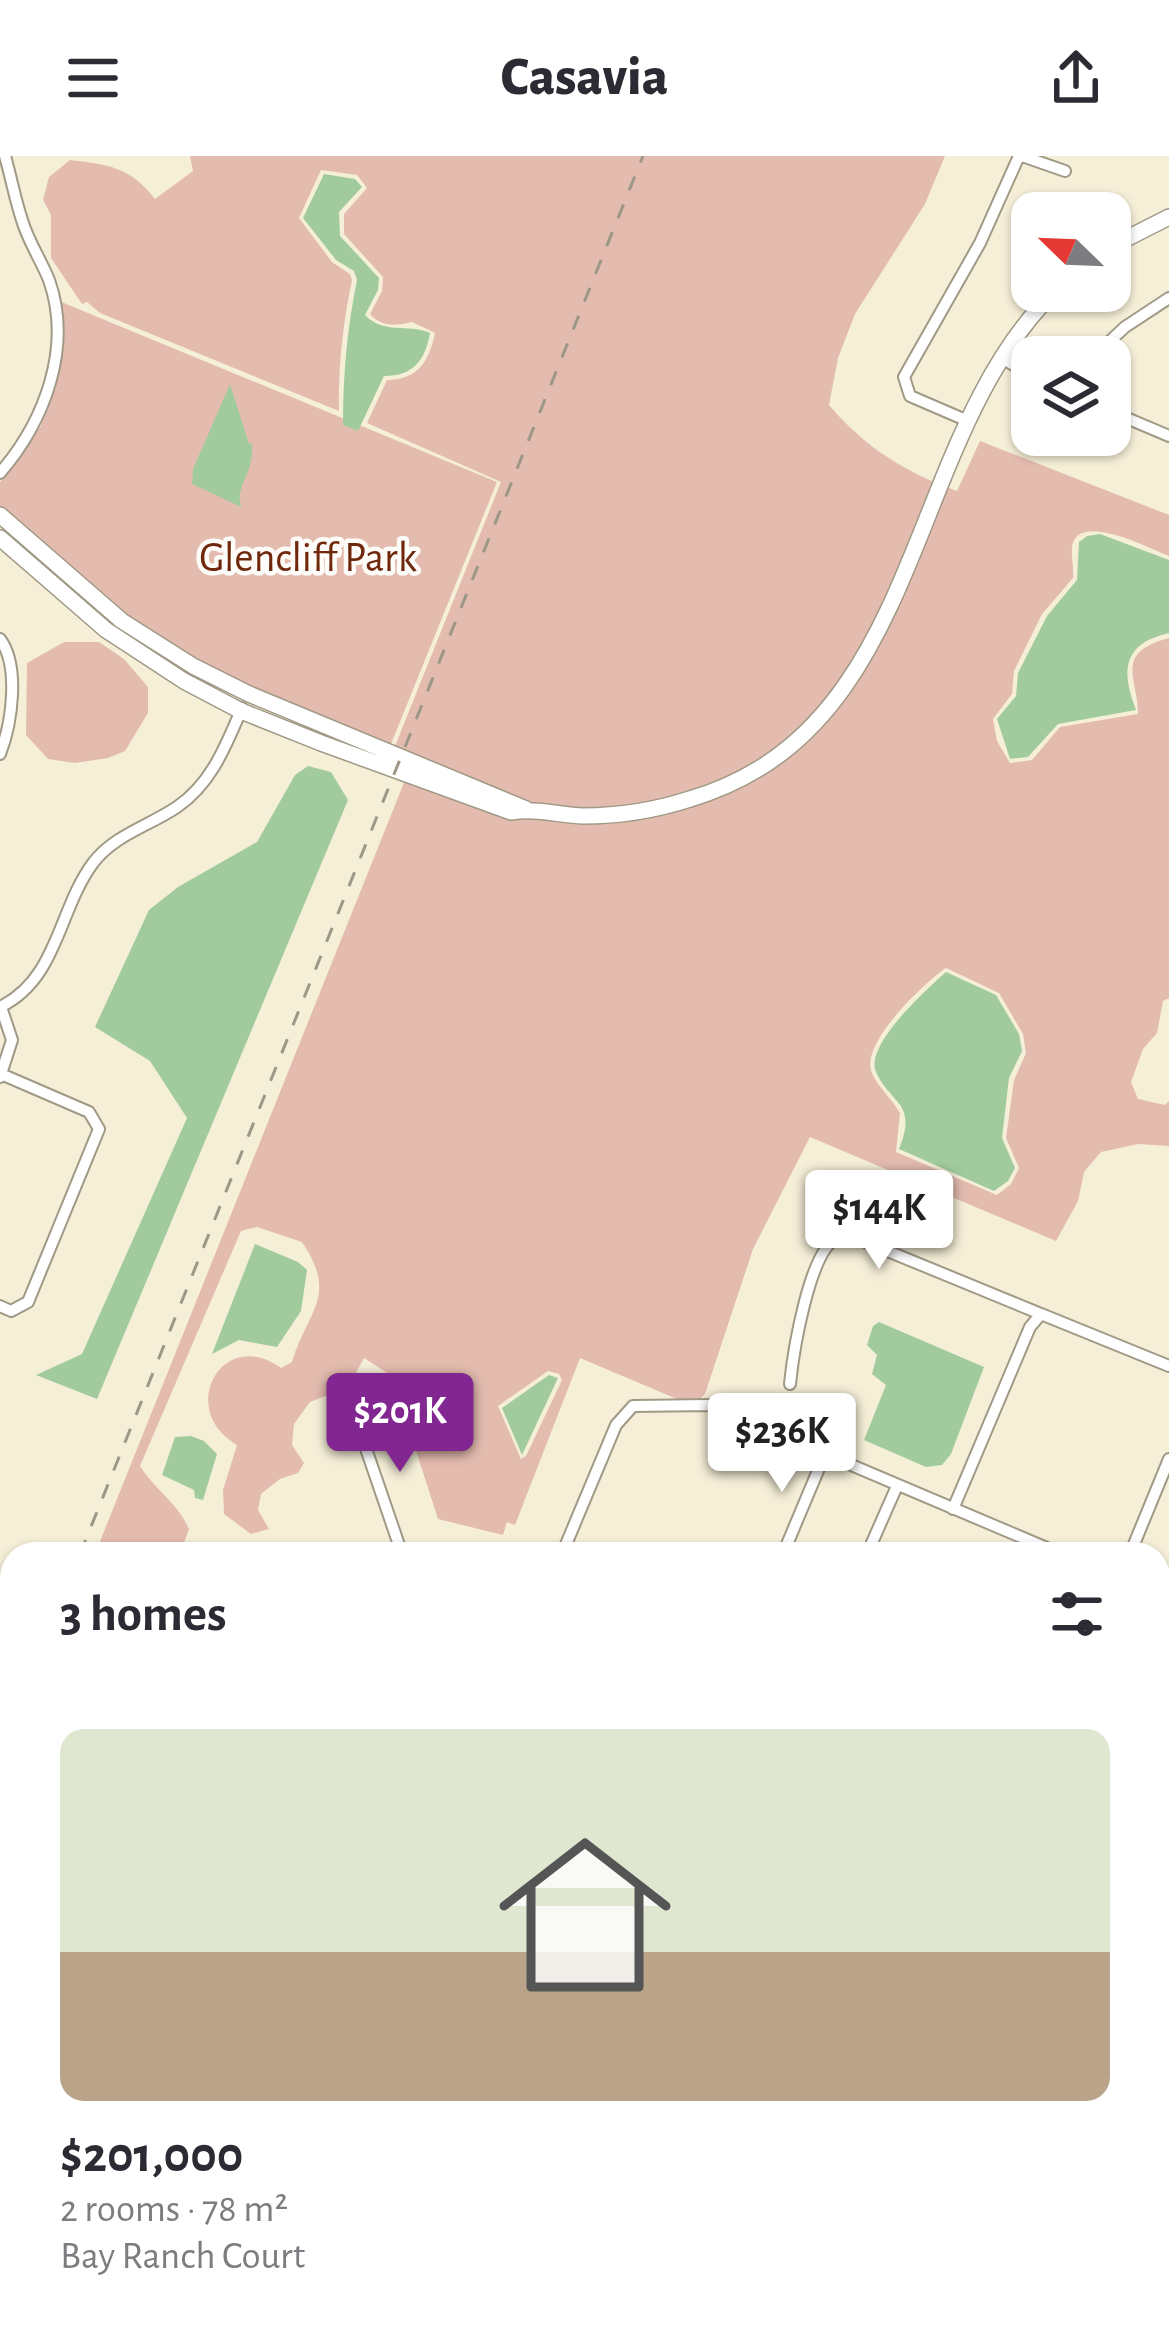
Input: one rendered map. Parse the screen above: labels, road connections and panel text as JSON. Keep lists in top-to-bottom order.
{
  "parks": ["Glencliff Park"],
  "north": "top left",
  "page": {
    "header": "Casavia",
    "price": ["$144K", "$201K", "$236K"],
    "heading": "3 homes",
    "list": [
      {
        "name": "$201,000",
        "note": "2 rooms · 78 m² · Bay Ranch Court"
      }
    ]
  }
}
